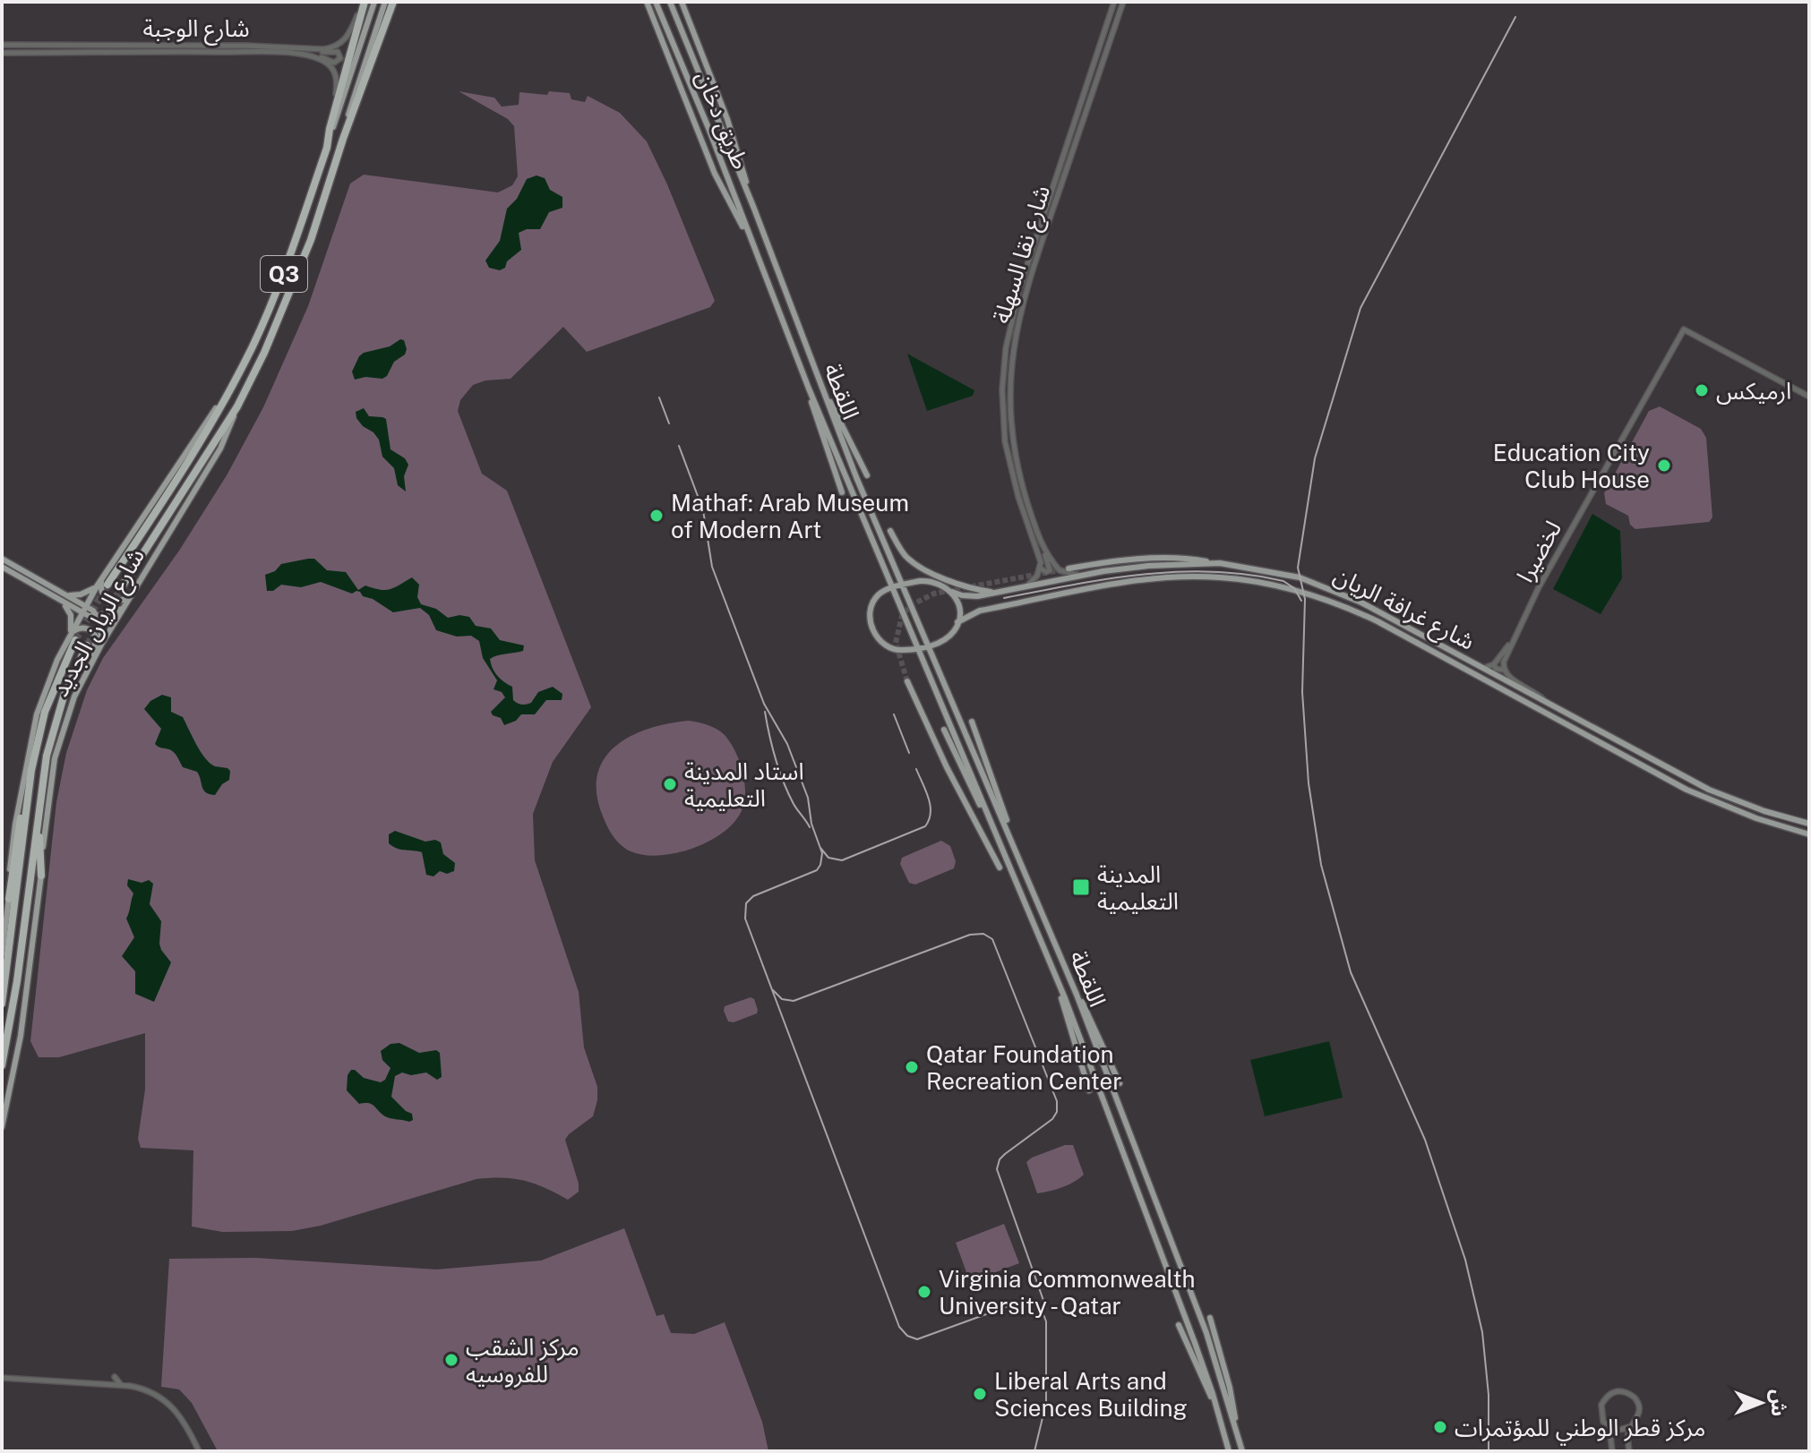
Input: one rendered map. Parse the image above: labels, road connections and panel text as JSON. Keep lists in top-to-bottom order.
{
  "streets": {
    "highway": ["Q3", "شارع الريان الجديد"],
    "main road": ["طريق دخان", "اللقطة", "شارع غرافة الريان"],
    "street": ["شارع الوجبة", "شارع نقا السهلة", "لخضيرا"]
  },
  "crossings": [
    ["طريق دخان", "اللقطة"],
    ["شارع نقا السهلة", "شارع غرافة الريان"]
  ],
  "places": {
    "other": [
      "ارميكس",
      "Education City Club House",
      "Mathaf: Arab Museum of Modern Art",
      "استاد المدينة التعليمية",
      "Qatar Foundation Recreation Center",
      "Virginia Commonwealth University - Qatar",
      "مركز الشقب للفروسيه",
      "Liberal Arts and Sciences Building",
      "مركز قطر الوطني للمؤتمرات"
    ],
    "transit": ["المدينة التعليمية"]
  },
  "north": "right"
}
